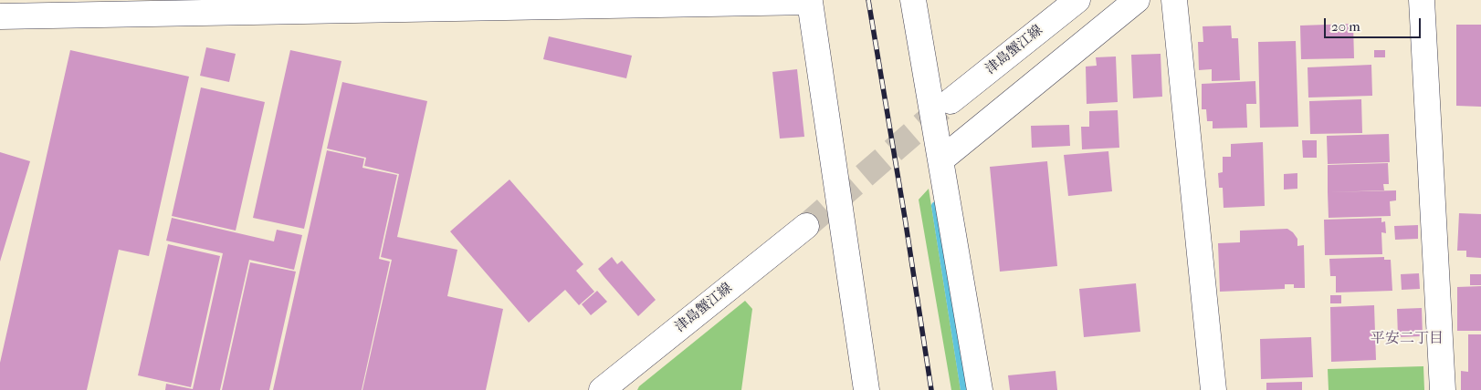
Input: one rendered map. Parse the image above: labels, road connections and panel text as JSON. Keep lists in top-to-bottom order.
{
  "streets": {
    "street": ["津島蟹江線"]
  },
  "districts": ["平安二丁目"],
  "scale_bar": "20 m"
}
